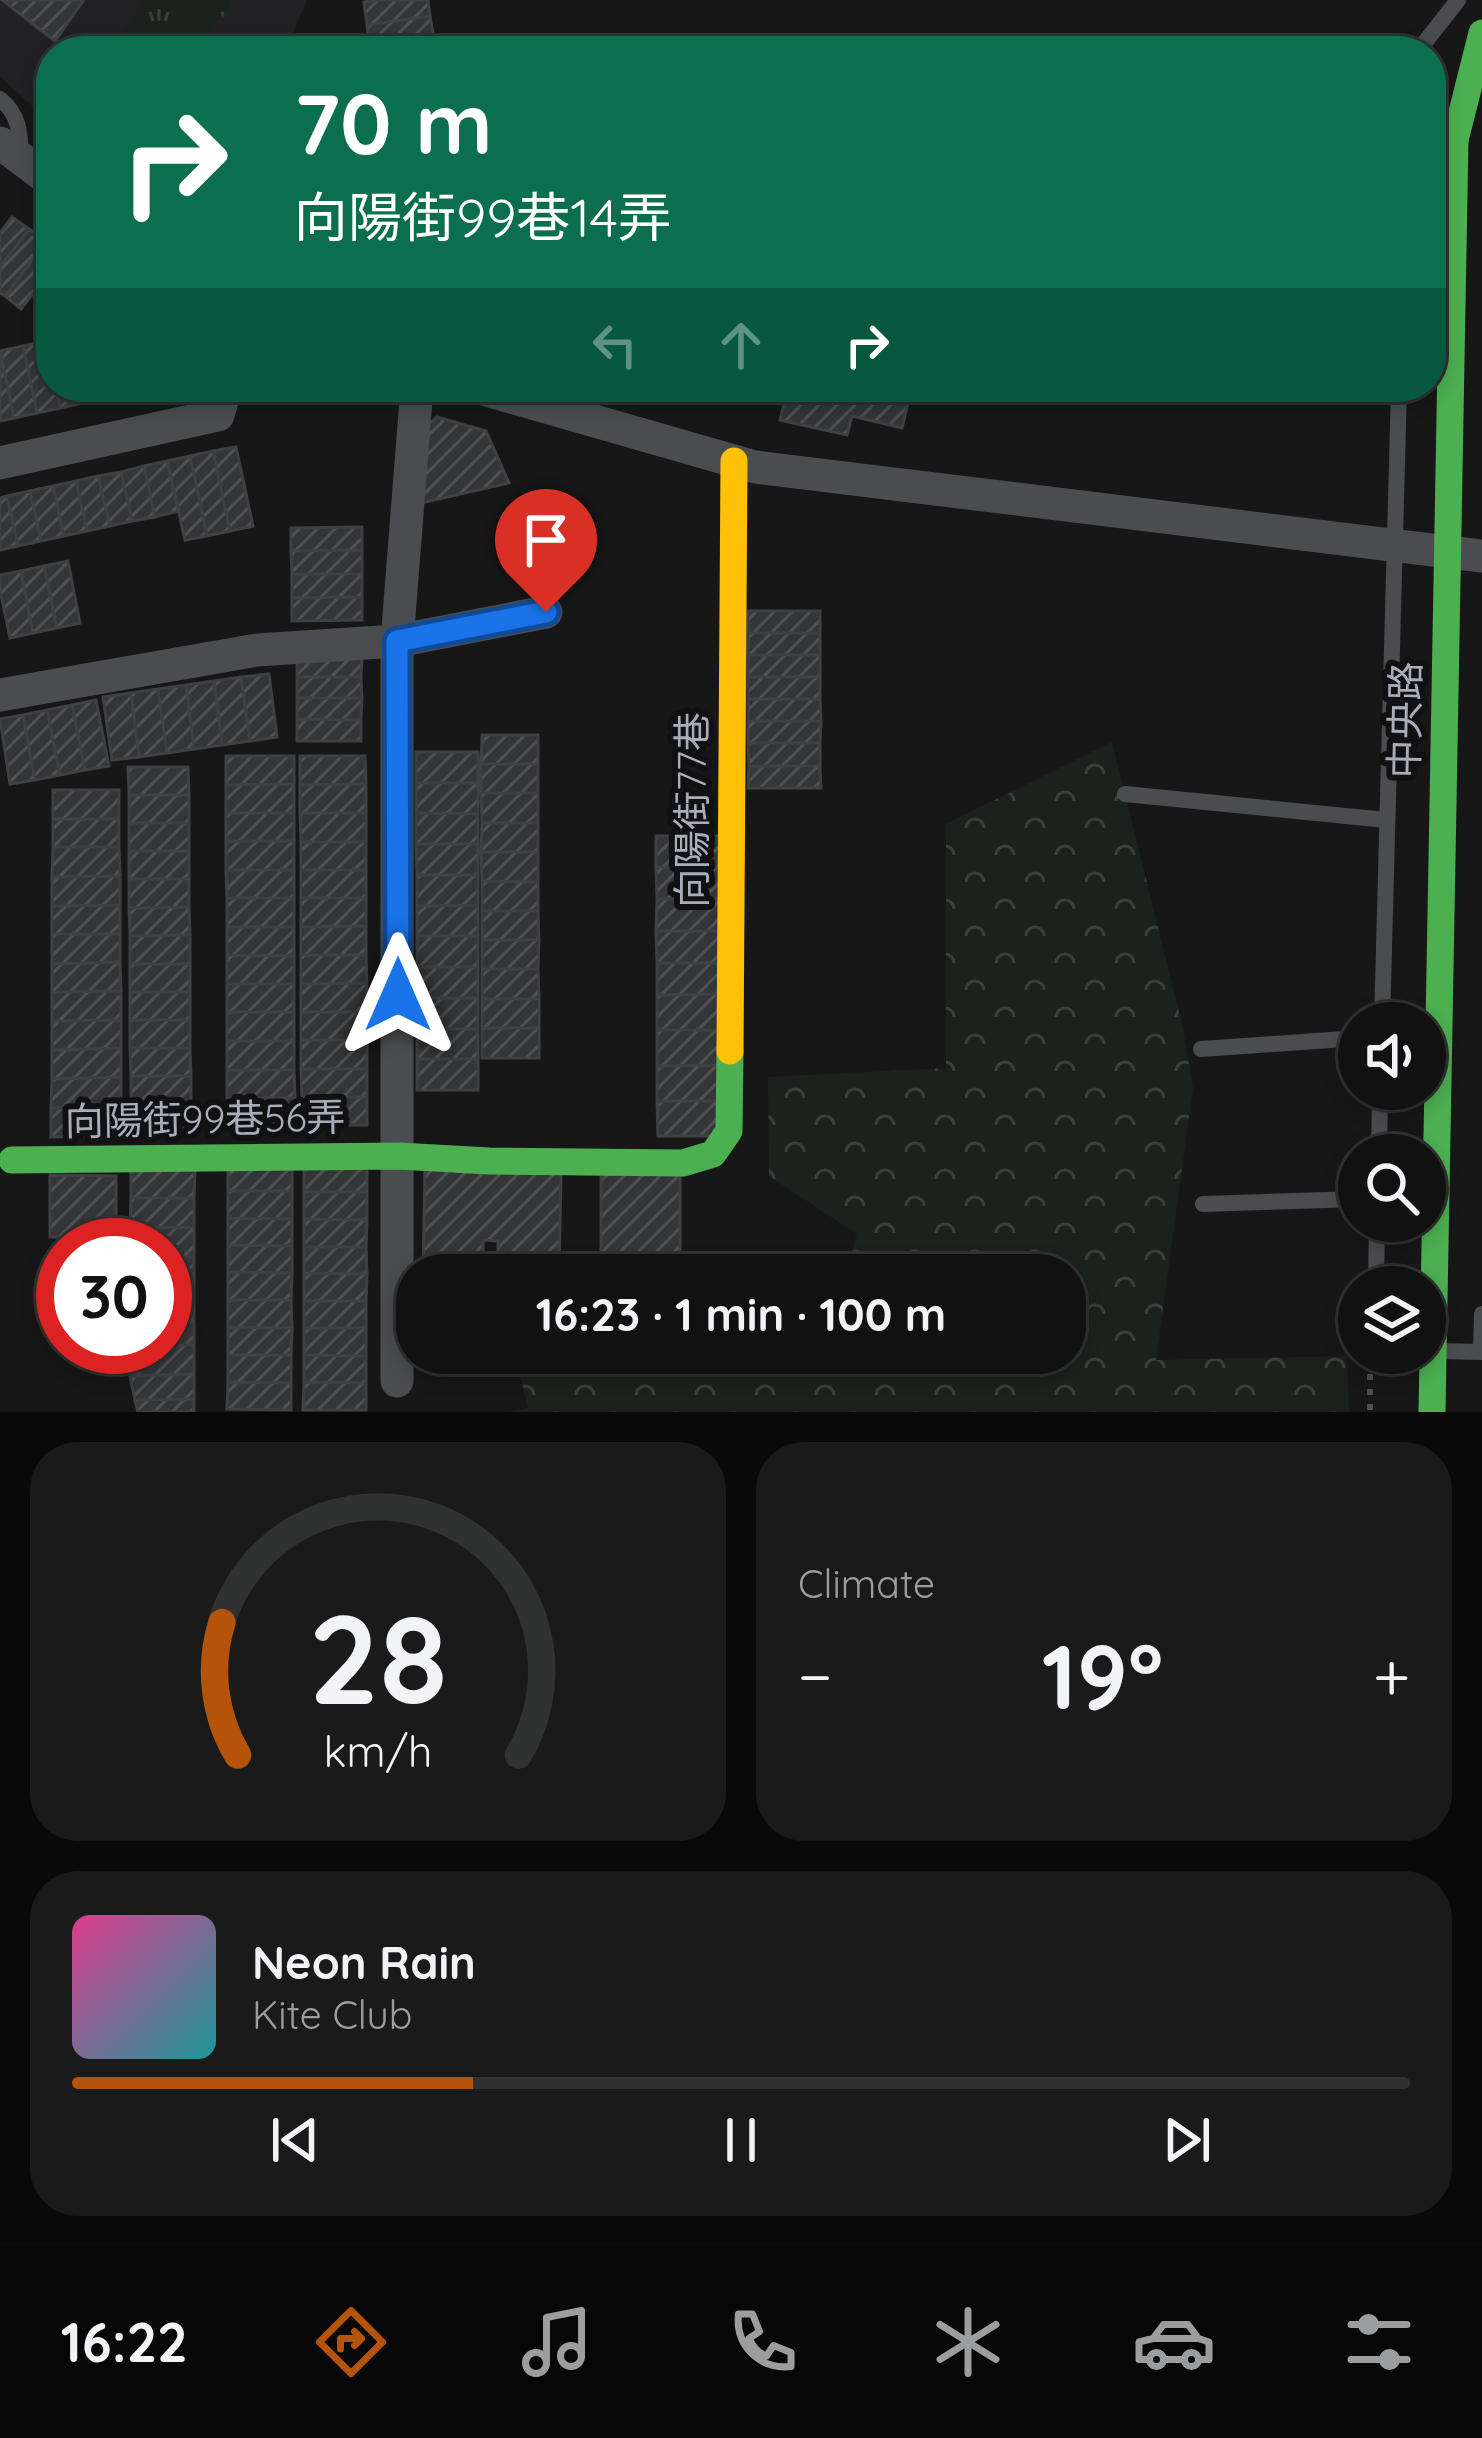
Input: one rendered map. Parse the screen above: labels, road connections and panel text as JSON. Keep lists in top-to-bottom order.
{
  "streets": {
    "street": ["中央路", "向陽街77巷", "向陽街99巷56弄"]
  },
  "crossings": [
    ["向陽街77巷", "向陽街99巷56弄"]
  ],
  "page": {
    "turn": ["70 m", "向陽街99巷14弄"],
    "limit": "30",
    "trip": "16:23 · 1 min · 100 m",
    "tile": "Climate",
    "heat": ["−", "19°", "+"],
    "song": ["Neon Rain", "Kite Club"],
    "tabs": "16:22",
    "gauge": ["28", "km/h"]
  }
}
